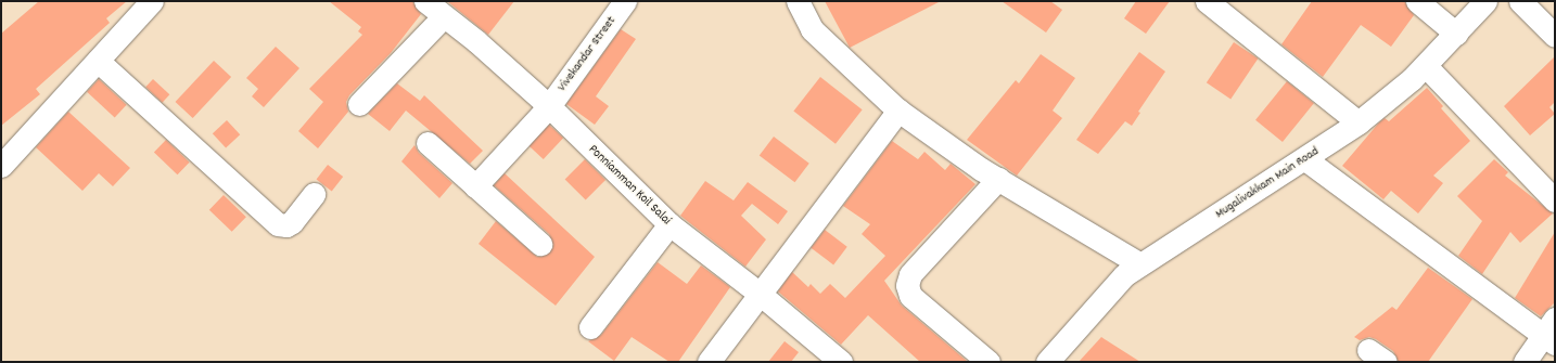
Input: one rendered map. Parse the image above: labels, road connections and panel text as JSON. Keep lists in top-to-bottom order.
{
  "streets": {
    "street": ["Vivekandar Street", "Mugalivakkam Main Road", "Ponniamman Koil Salai"]
  },
  "crossings": [
    ["Vivekandar Street", "Ponniamman Koil Salai"]
  ]
}
